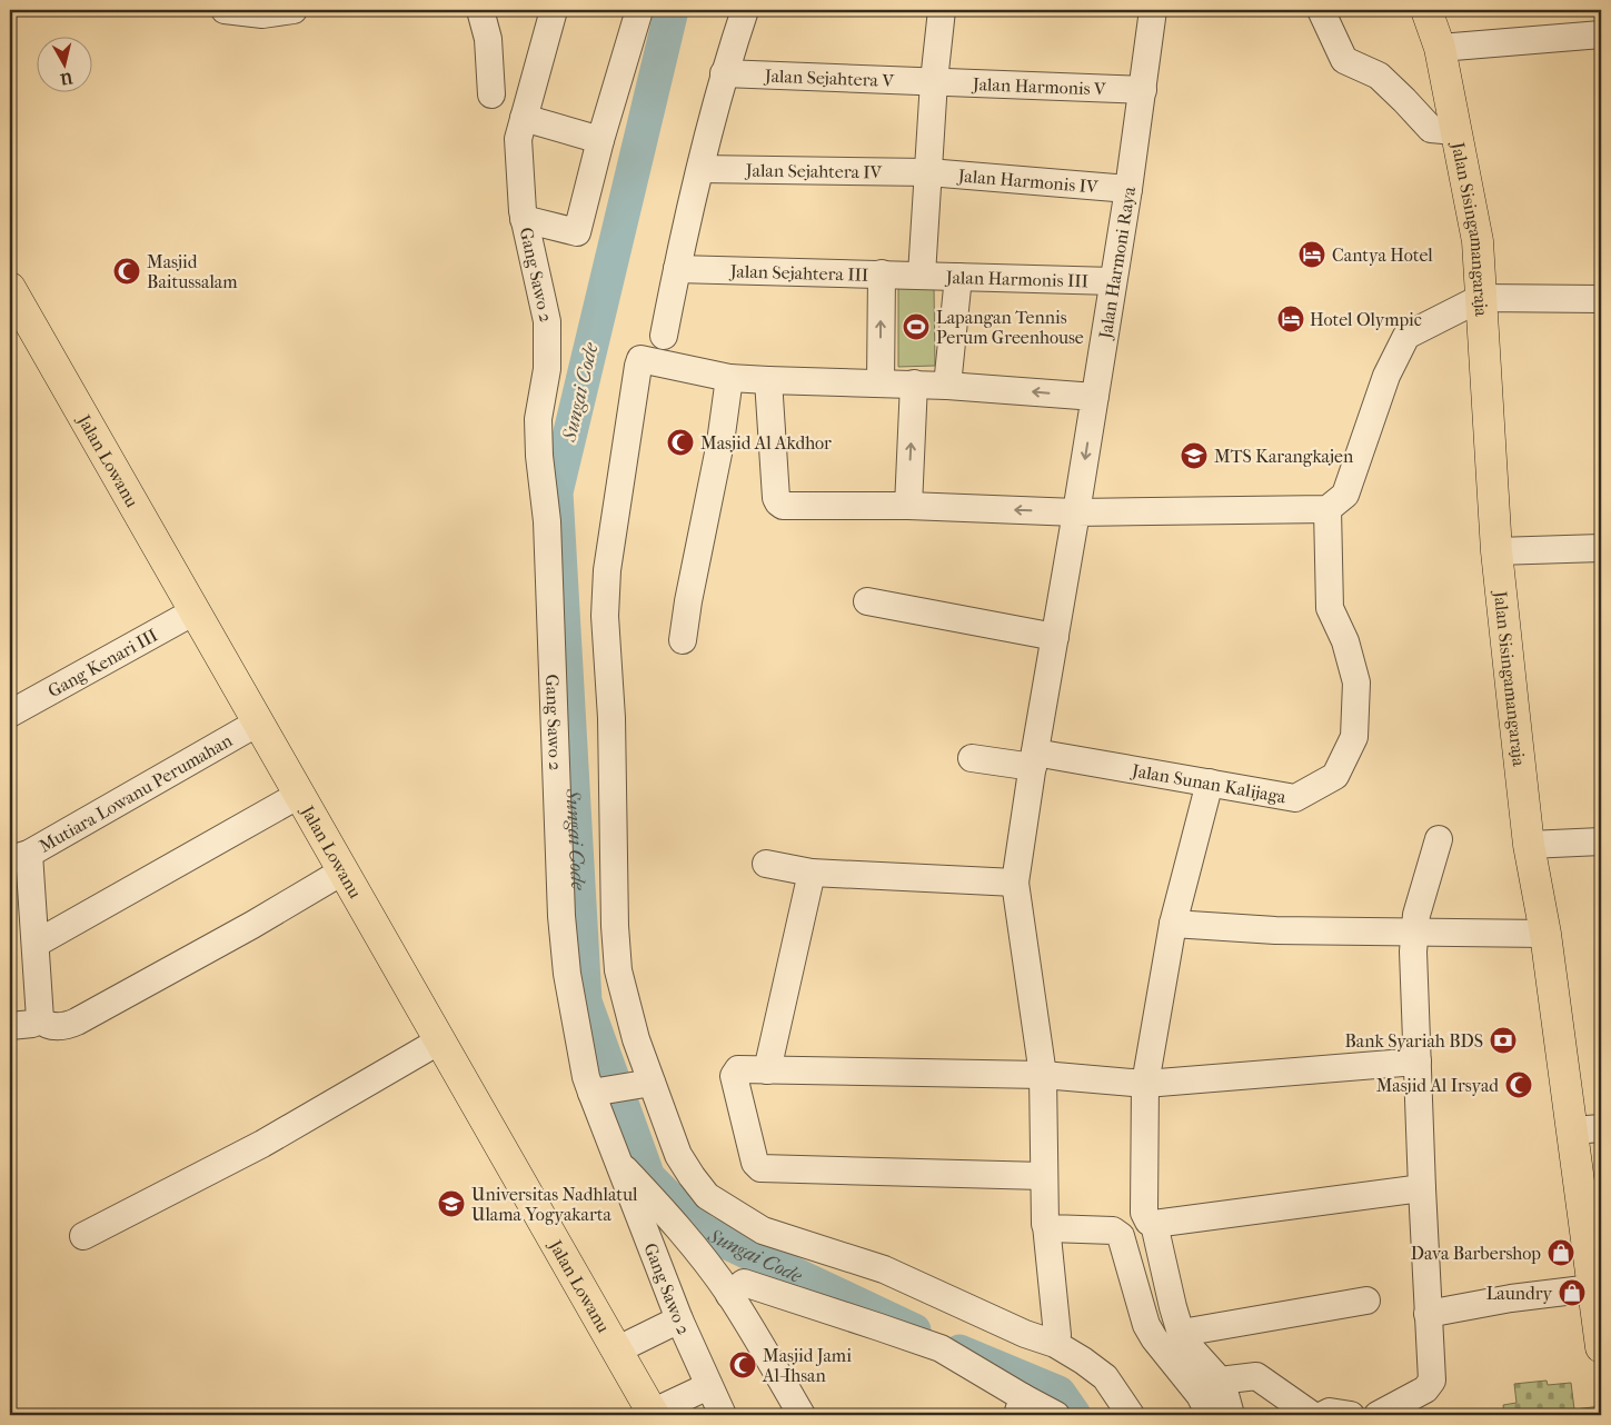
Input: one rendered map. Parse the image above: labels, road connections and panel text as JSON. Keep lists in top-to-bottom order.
{
  "streets": {
    "main road": ["Jalan Sisingamangaraja", "Jalan Lowanu"],
    "street": [
      "Jalan Sejahtera V",
      "Jalan Harmonis V",
      "Jalan Sejahtera IV",
      "Jalan Harmonis IV",
      "Jalan Harmoni Raya",
      "Jalan Sejahtera III",
      "Gang Sawo 2",
      "Jalan Harmonis III",
      "Gang Kenari III",
      "Jalan Sunan Kalijaga",
      "Mutiara Lowanu Perumahan"
    ]
  },
  "crossings": [
    ["Jalan Sejahtera V", "Jalan Harmonis V"],
    ["Jalan Harmonis V", "Jalan Harmoni Raya"],
    ["Jalan Sejahtera IV", "Jalan Harmonis IV"],
    ["Jalan Harmonis IV", "Jalan Harmoni Raya"],
    ["Jalan Harmoni Raya", "Jalan Harmonis III"],
    ["Jalan Harmoni Raya", "Jalan Sunan Kalijaga"],
    ["Jalan Sejahtera III", "Jalan Harmonis III"],
    ["Jalan Lowanu", "Gang Kenari III"],
    ["Jalan Lowanu", "Mutiara Lowanu Perumahan"]
  ],
  "water": ["Sungai Code"],
  "places": {
    "hotel": ["Cantya Hotel", "Hotel Olympic"],
    "mosque": [
      "Masjid Baitussalam",
      "Masjid Al Akdhor",
      "Masjid Al Irsyad",
      "Masjid Jami Al-Ihsan"
    ],
    "sports": ["Lapangan Tennis Perum Greenhouse"],
    "school or university": ["MTS Karangkajen", "Universitas Nadhlatul Ulama Yogyakarta"],
    "bank": ["Bank Syariah BDS"],
    "shop": ["Dava Barbershop", "Laundry"]
  },
  "north": "bottom"
}
